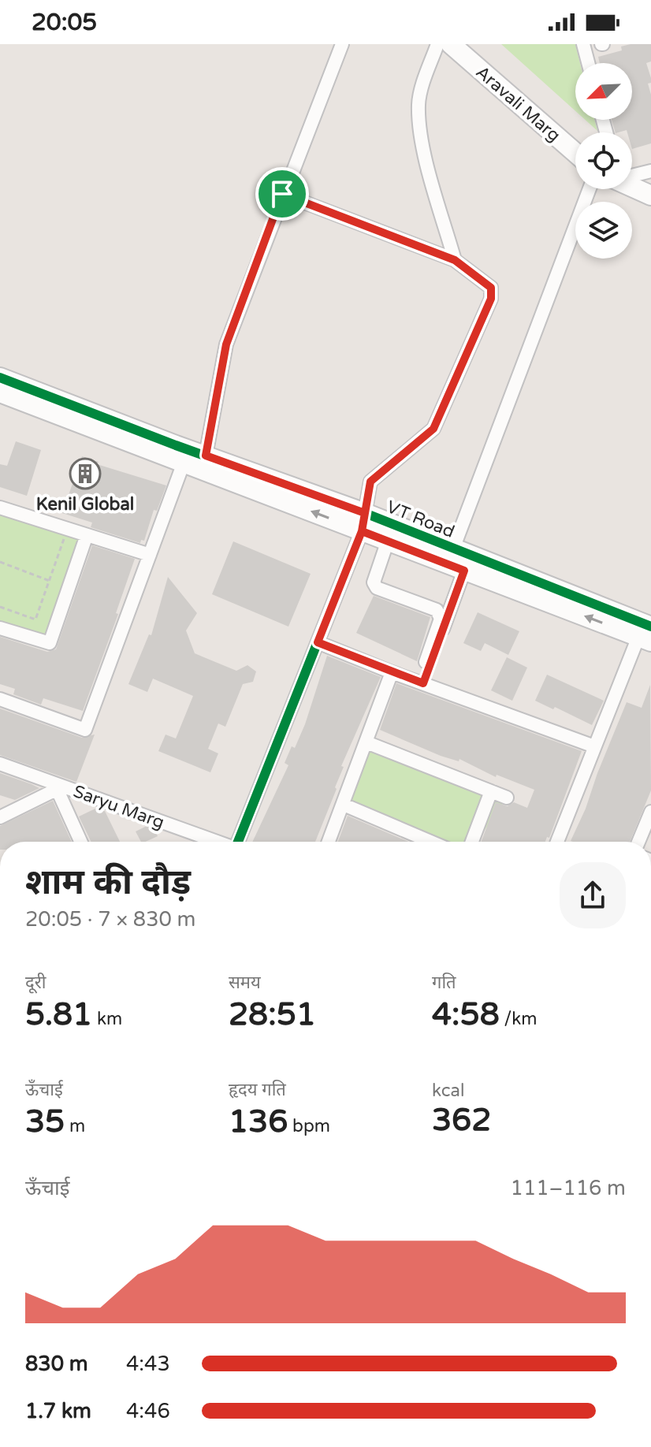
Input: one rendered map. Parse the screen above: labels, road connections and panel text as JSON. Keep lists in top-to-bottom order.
{
  "streets": {
    "street": ["Aravali Marg", "VT Road", "Saryu Marg"]
  },
  "places": {
    "building": ["Kenil Global"]
  },
  "north": "bottom left",
  "page": {
    "status": "20:05",
    "heading": ["शाम की दौड़", "20:05 · 7 × 830 m"],
    "stats": [
      ["दूरी", "5.81 km"],
      ["समय", "28:51"],
      ["गति", "4:58 /km"],
      ["ऊँचाई", "35 m"],
      ["हृदय गति", "136 bpm"],
      ["kcal", "362"]
    ],
    "chart": ["ऊँचाई", "111–116 m"],
    "list": [
      {
        "name": "830 m",
        "note": "4:43"
      },
      {
        "name": "1.7 km",
        "note": "4:46"
      }
    ]
  }
}
